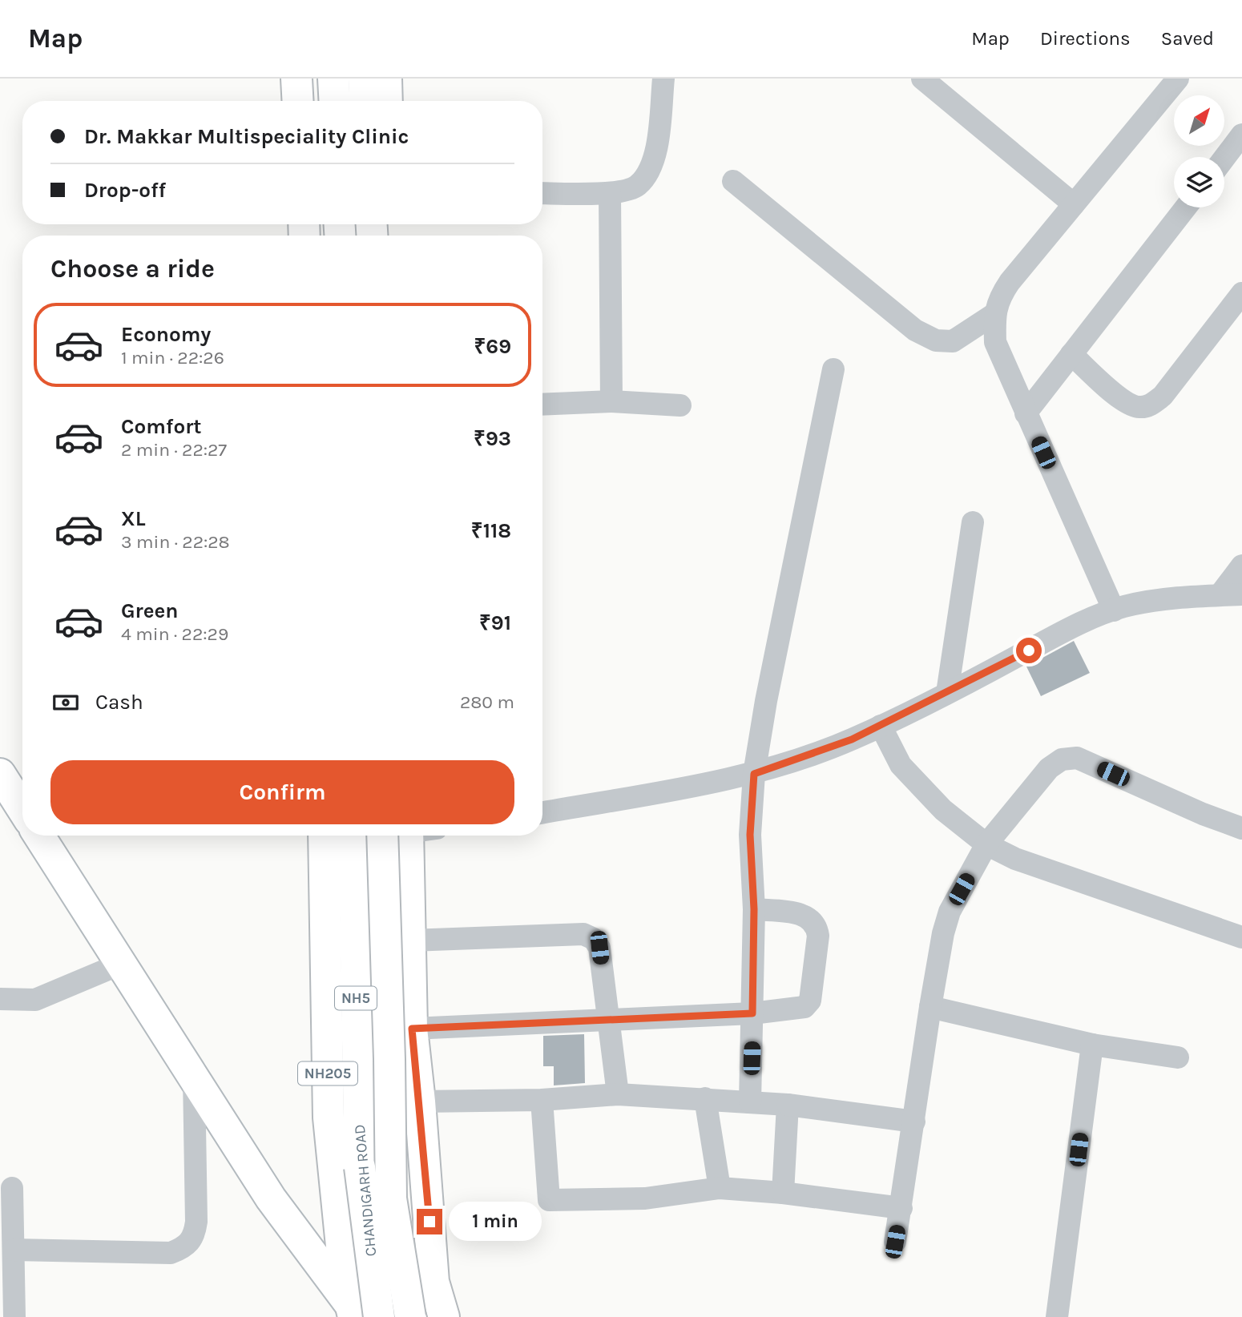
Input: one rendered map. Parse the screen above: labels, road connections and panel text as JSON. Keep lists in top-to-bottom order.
{
  "streets": {
    "main road": ["NH5", "NH205", "CHANDIGARH ROAD"]
  },
  "north": "top right",
  "page": {
    "header": "Map",
    "nav": ["Map", "Directions", "Saved"],
    "banner": ["Dr. Makkar Multispeciality Clinic", "Drop-off"],
    "heading": "Choose a ride",
    "list": [
      {
        "name": "Economy",
        "note": "1 min · 22:26",
        "value": "₹69"
      },
      {
        "name": "Comfort",
        "note": "2 min · 22:27",
        "value": "₹93"
      },
      {
        "name": "XL",
        "note": "3 min · 22:28",
        "value": "₹118"
      },
      {
        "name": "Green",
        "note": "4 min · 22:29",
        "value": "₹91"
      }
    ],
    "pay": ["Cash", "280 m"],
    "buttons": "Confirm",
    "bubble": "1 min"
  }
}
